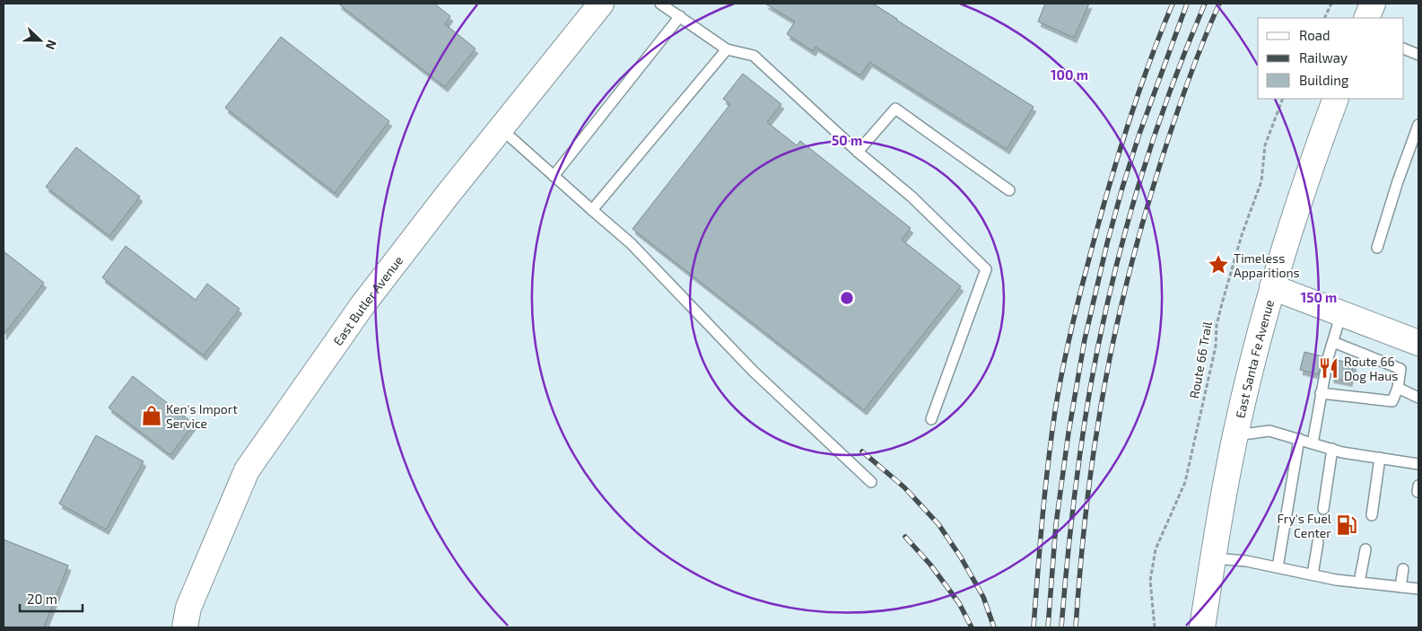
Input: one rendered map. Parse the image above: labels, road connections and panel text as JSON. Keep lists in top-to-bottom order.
{
  "streets": {
    "main road": ["East Butler Avenue", "East Santa Fe Avenue"],
    "path": ["Route 66 Trail"]
  },
  "places": {
    "place": ["Timeless Apparitions"],
    "restaurant": ["Route 66 Dog Haus"],
    "shop": ["Ken's Import Service"],
    "fuel station": ["Fry's Fuel Center"]
  },
  "legend": ["Road", "Railway", "Building"],
  "scale_bar": "20 m",
  "north": "right",
  "rings": ["100 m", "50 m", "150 m"]
}
